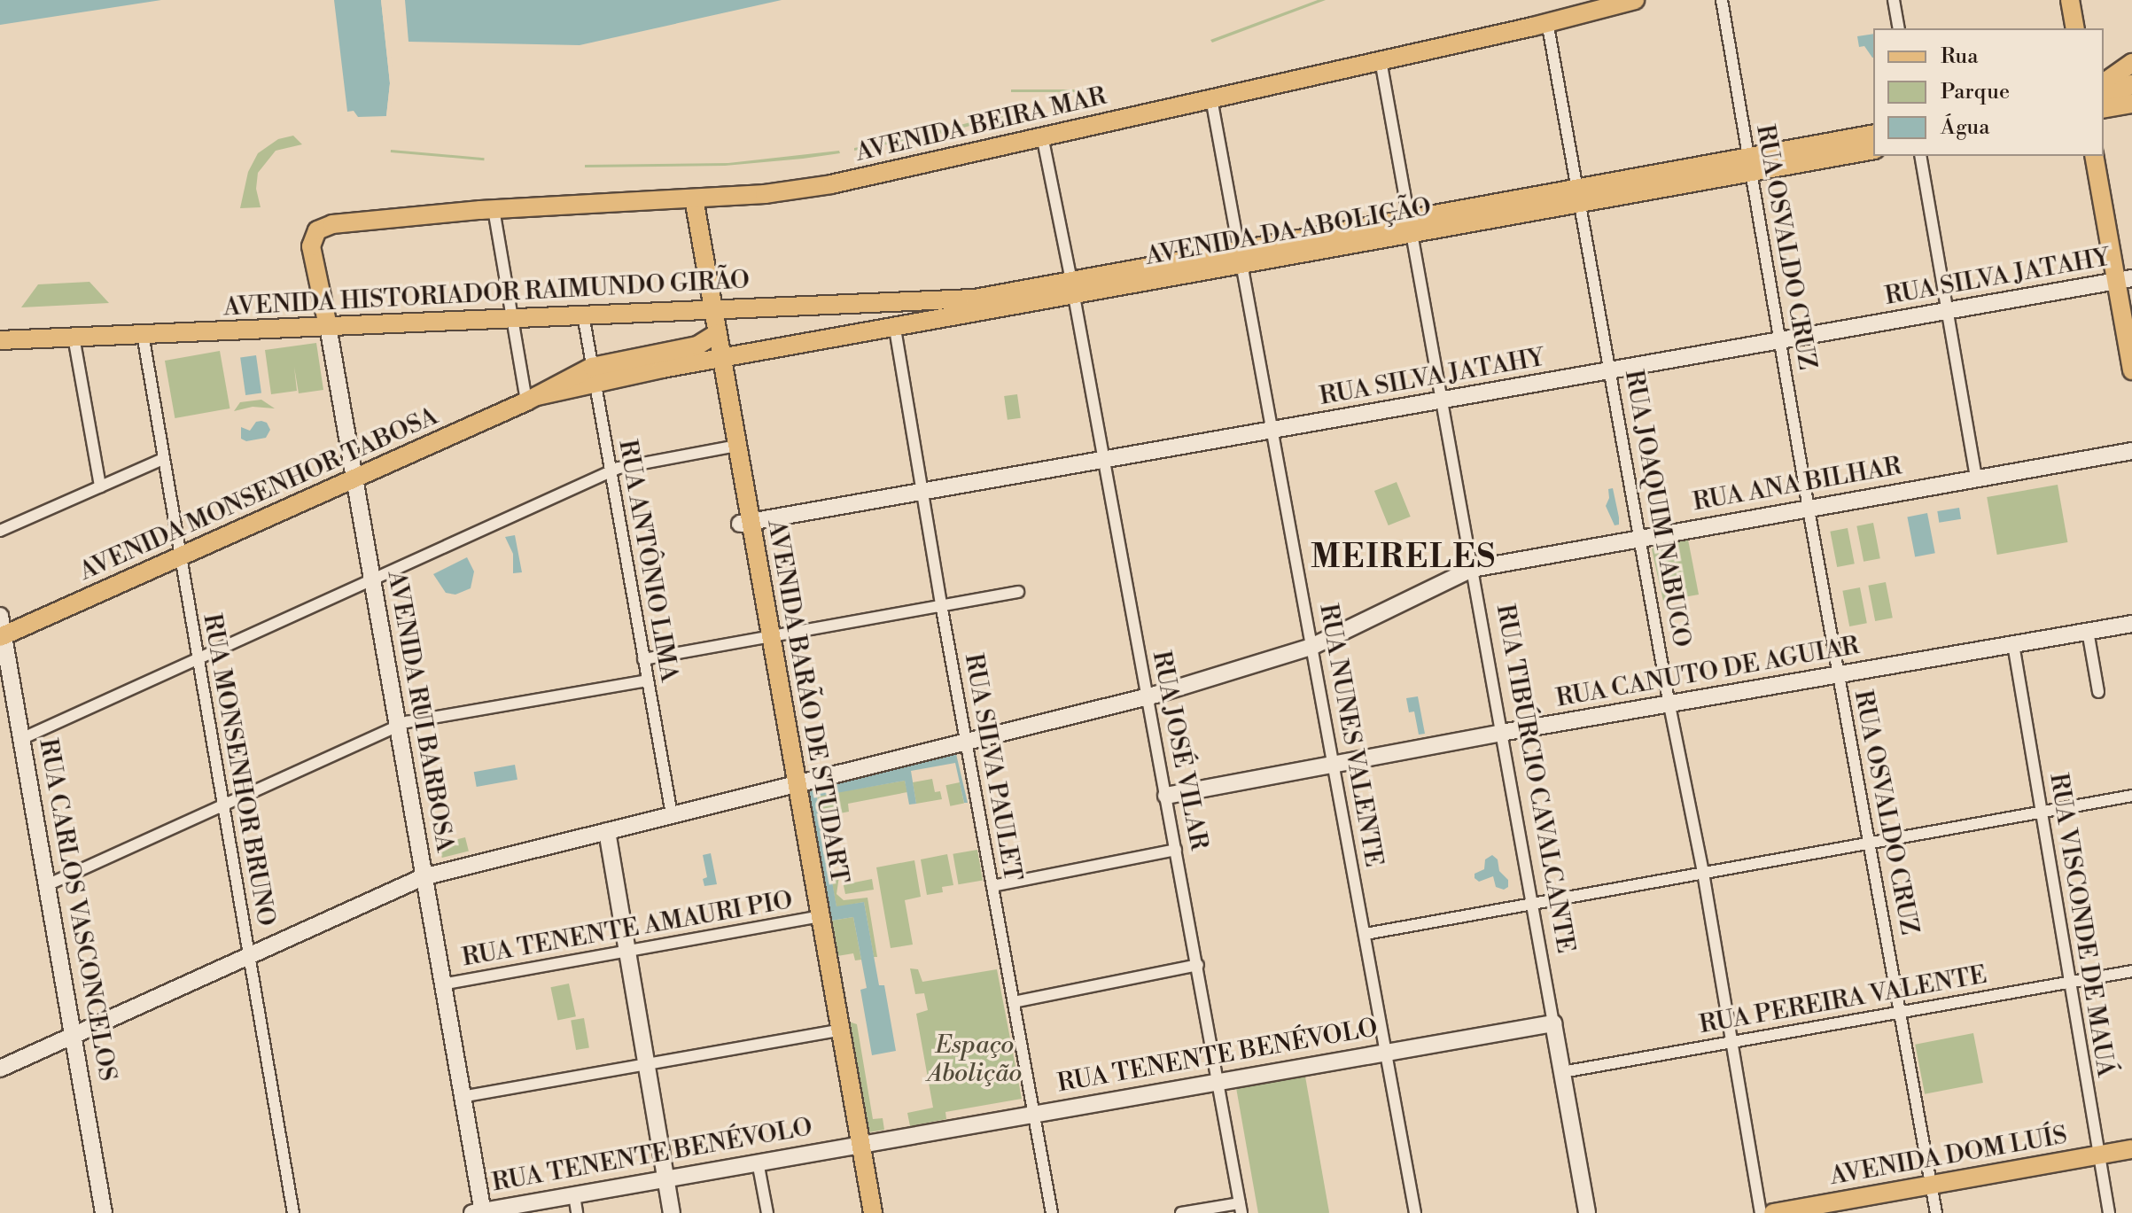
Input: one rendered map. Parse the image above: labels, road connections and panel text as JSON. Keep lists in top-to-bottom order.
{
  "streets": {
    "main road": [
      "AVENIDA BEIRA MAR",
      "AVENIDA DA ABOLIÇÃO",
      "AVENIDA HISTORIADOR RAIMUNDO GIRÃO",
      "AVENIDA MONSENHOR TABOSA",
      "AVENIDA BARÃO DE STUDART",
      "AVENIDA RUI BARBOSA",
      "AVENIDA DOM LUÍS"
    ],
    "street": [
      "RUA OSVALDO CRUZ",
      "RUA SILVA JATAHY",
      "RUA ANA BILHAR",
      "RUA JOAQUIM NABUCO",
      "RUA ANTÔNIO LIMA",
      "RUA CANUTO DE AGUIAR",
      "RUA NUNES VALENTE",
      "RUA JOSÉ VILAR",
      "RUA SILVA PAULET",
      "RUA MONSENHOR BRUNO",
      "RUA TIBÚRCIO CAVALCANTE",
      "RUA CARLOS VASCONCELOS",
      "RUA VISCONDE DE MAUÁ",
      "RUA TENENTE AMAURI PIO",
      "RUA PEREIRA VALENTE",
      "RUA TENENTE BENÉVOLO"
    ]
  },
  "crossings": [
    ["AVENIDA BEIRA MAR", "RUA JOAQUIM NABUCO"],
    ["AVENIDA BEIRA MAR", "AVENIDA BARÃO DE STUDART"],
    ["AVENIDA BEIRA MAR", "AVENIDA RUI BARBOSA"],
    ["AVENIDA BEIRA MAR", "RUA NUNES VALENTE"],
    ["AVENIDA BEIRA MAR", "RUA JOSÉ VILAR"],
    ["AVENIDA BEIRA MAR", "RUA TIBÚRCIO CAVALCANTE"],
    ["AVENIDA DA ABOLIÇÃO", "RUA OSVALDO CRUZ"],
    ["AVENIDA DA ABOLIÇÃO", "AVENIDA HISTORIADOR RAIMUNDO GIRÃO"],
    ["AVENIDA DA ABOLIÇÃO", "AVENIDA MONSENHOR TABOSA"],
    ["AVENIDA DA ABOLIÇÃO", "RUA JOAQUIM NABUCO"],
    ["AVENIDA DA ABOLIÇÃO", "AVENIDA BARÃO DE STUDART"],
    ["AVENIDA DA ABOLIÇÃO", "RUA NUNES VALENTE"],
    ["AVENIDA DA ABOLIÇÃO", "RUA JOSÉ VILAR"],
    ["AVENIDA DA ABOLIÇÃO", "RUA SILVA PAULET"],
    ["AVENIDA DA ABOLIÇÃO", "RUA TIBÚRCIO CAVALCANTE"],
    ["RUA OSVALDO CRUZ", "RUA SILVA JATAHY"],
    ["RUA OSVALDO CRUZ", "RUA ANA BILHAR"],
    ["RUA OSVALDO CRUZ", "RUA CANUTO DE AGUIAR"],
    ["RUA OSVALDO CRUZ", "RUA PEREIRA VALENTE"],
    ["RUA OSVALDO CRUZ", "AVENIDA DOM LUÍS"],
    ["RUA SILVA JATAHY", "RUA JOAQUIM NABUCO"],
    ["RUA SILVA JATAHY", "AVENIDA BARÃO DE STUDART"],
    ["RUA SILVA JATAHY", "RUA NUNES VALENTE"],
    ["RUA SILVA JATAHY", "RUA JOSÉ VILAR"],
    ["RUA SILVA JATAHY", "RUA SILVA PAULET"],
    ["RUA SILVA JATAHY", "RUA TIBÚRCIO CAVALCANTE"],
    ["AVENIDA HISTORIADOR RAIMUNDO GIRÃO", "RUA ANTÔNIO LIMA"],
    ["AVENIDA HISTORIADOR RAIMUNDO GIRÃO", "AVENIDA BARÃO DE STUDART"],
    ["AVENIDA HISTORIADOR RAIMUNDO GIRÃO", "AVENIDA RUI BARBOSA"],
    ["AVENIDA HISTORIADOR RAIMUNDO GIRÃO", "RUA MONSENHOR BRUNO"],
    ["RUA ANA BILHAR", "RUA JOAQUIM NABUCO"],
    ["RUA ANA BILHAR", "RUA ANTÔNIO LIMA"],
    ["RUA ANA BILHAR", "AVENIDA BARÃO DE STUDART"],
    ["RUA ANA BILHAR", "AVENIDA RUI BARBOSA"],
    ["RUA ANA BILHAR", "RUA NUNES VALENTE"],
    ["RUA ANA BILHAR", "RUA JOSÉ VILAR"],
    ["RUA ANA BILHAR", "RUA SILVA PAULET"],
    ["RUA ANA BILHAR", "RUA MONSENHOR BRUNO"],
    ["RUA ANA BILHAR", "RUA TIBÚRCIO CAVALCANTE"],
    ["RUA ANA BILHAR", "RUA CARLOS VASCONCELOS"],
    ["AVENIDA MONSENHOR TABOSA", "RUA ANTÔNIO LIMA"],
    ["AVENIDA MONSENHOR TABOSA", "AVENIDA BARÃO DE STUDART"],
    ["AVENIDA MONSENHOR TABOSA", "AVENIDA RUI BARBOSA"],
    ["AVENIDA MONSENHOR TABOSA", "RUA MONSENHOR BRUNO"],
    ["AVENIDA MONSENHOR TABOSA", "RUA CARLOS VASCONCELOS"],
    ["RUA JOAQUIM NABUCO", "RUA CANUTO DE AGUIAR"],
    ["RUA JOAQUIM NABUCO", "RUA PEREIRA VALENTE"],
    ["RUA CANUTO DE AGUIAR", "RUA NUNES VALENTE"],
    ["RUA CANUTO DE AGUIAR", "RUA JOSÉ VILAR"],
    ["RUA CANUTO DE AGUIAR", "RUA TIBÚRCIO CAVALCANTE"],
    ["RUA CANUTO DE AGUIAR", "RUA VISCONDE DE MAUÁ"],
    ["AVENIDA BARÃO DE STUDART", "RUA TENENTE AMAURI PIO"],
    ["AVENIDA BARÃO DE STUDART", "RUA TENENTE BENÉVOLO"],
    ["AVENIDA RUI BARBOSA", "RUA TENENTE AMAURI PIO"],
    ["AVENIDA RUI BARBOSA", "RUA TENENTE BENÉVOLO"],
    ["RUA NUNES VALENTE", "RUA TENENTE BENÉVOLO"],
    ["RUA JOSÉ VILAR", "RUA TENENTE BENÉVOLO"],
    ["RUA SILVA PAULET", "RUA TENENTE BENÉVOLO"],
    ["RUA TIBÚRCIO CAVALCANTE", "RUA PEREIRA VALENTE"],
    ["RUA TIBÚRCIO CAVALCANTE", "RUA TENENTE BENÉVOLO"],
    ["RUA VISCONDE DE MAUÁ", "RUA PEREIRA VALENTE"],
    ["RUA VISCONDE DE MAUÁ", "AVENIDA DOM LUÍS"]
  ],
  "districts": ["MEIRELES"],
  "parks": ["Espaço Abolição"],
  "legend": ["Rua", "Parque", "Água"]
}
